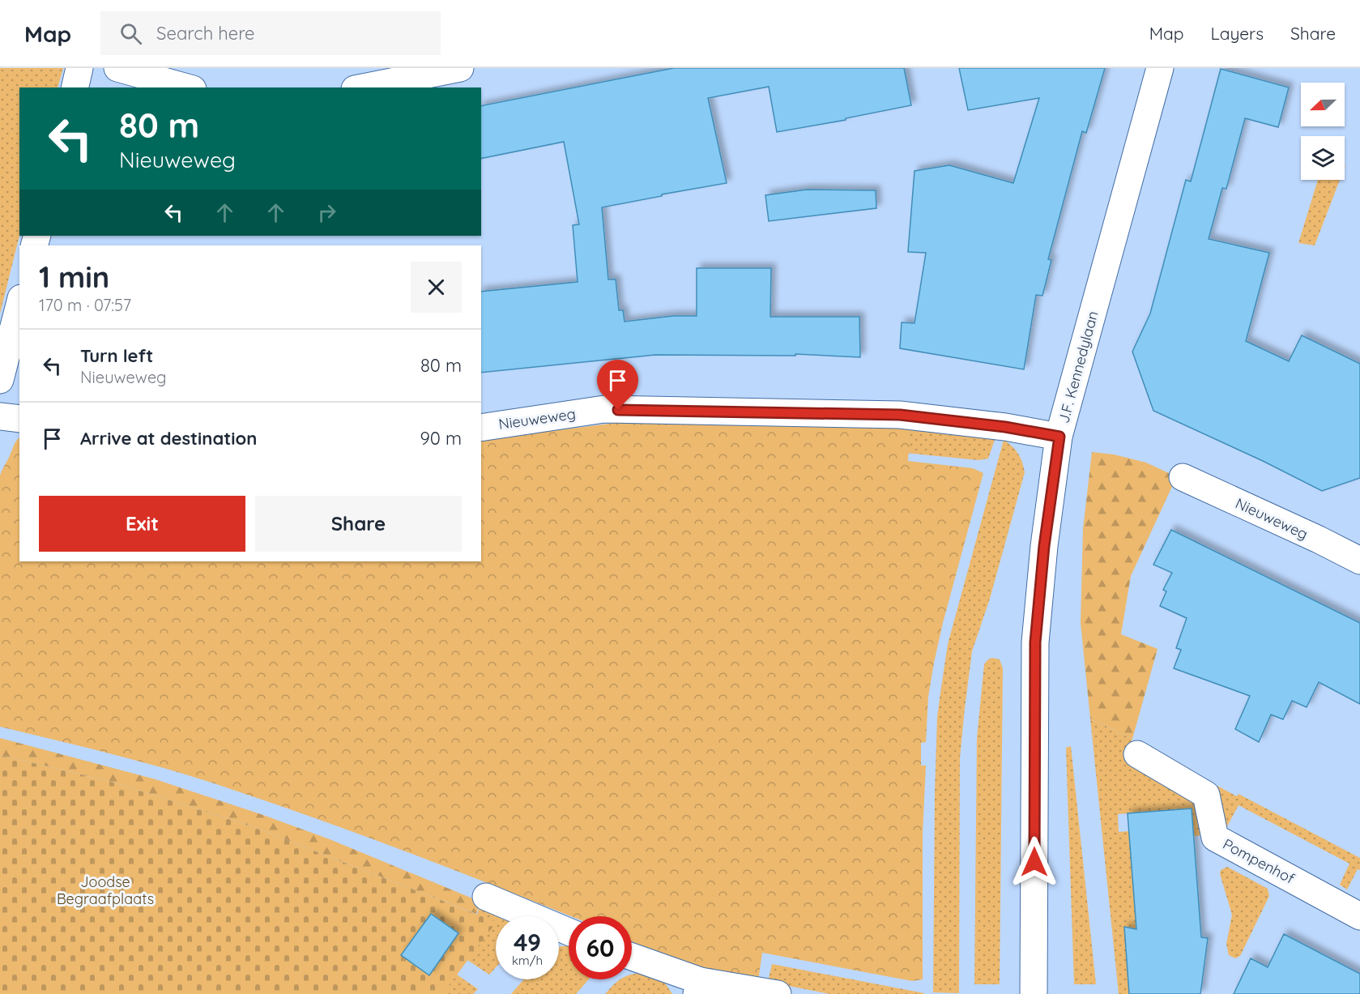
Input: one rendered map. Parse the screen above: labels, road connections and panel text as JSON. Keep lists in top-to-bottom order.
{
  "streets": {
    "street": ["J.F. Kennedylaan", "Nieuweweg", "Pompenhof"]
  },
  "crossings": [
    ["J.F. Kennedylaan", "Nieuweweg"]
  ],
  "parks": ["Joodse Begraafplaats"],
  "north": "left",
  "page": {
    "header": "Map",
    "search": "Search here",
    "nav": ["Map", "Layers", "Share"],
    "turn": ["80 m", "Nieuweweg"],
    "heading": ["1 min", "170 m · 07:57"],
    "list": [
      {
        "name": "Turn left",
        "note": "Nieuweweg",
        "value": "80 m"
      },
      {
        "name": "Arrive at destination",
        "value": "90 m"
      }
    ],
    "buttons": ["Exit", "Share"],
    "speed": "49 km/h",
    "limit": "60"
  }
}
